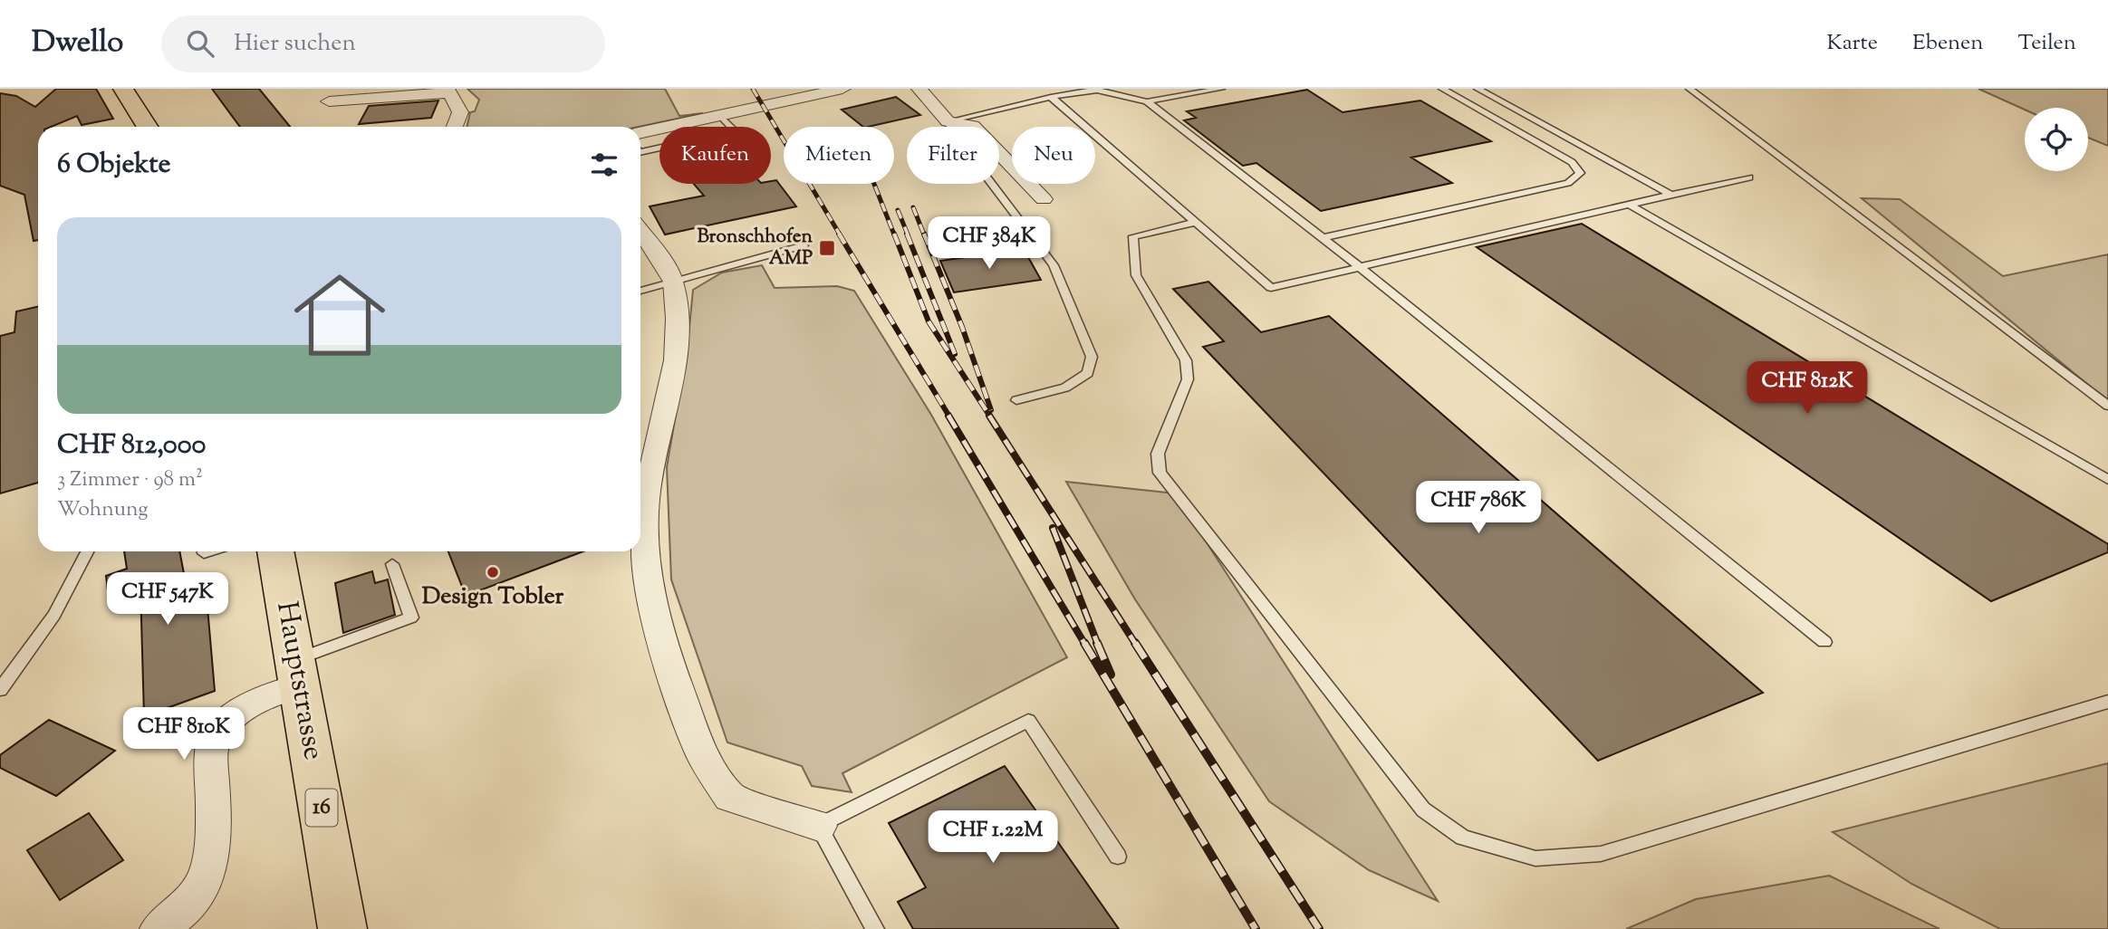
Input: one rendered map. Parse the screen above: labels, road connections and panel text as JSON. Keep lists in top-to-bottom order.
{
  "streets": {
    "main road": ["Hauptstrasse", "16"]
  },
  "places": {
    "transit": ["Bronschhofen AMP"],
    "other": ["Design Tobler"]
  },
  "page": {
    "header": "Dwello",
    "search": "Hier suchen",
    "nav": ["Karte", "Ebenen", "Teilen"],
    "chip": [
      "Kaufen",
      "Mieten",
      "Filter",
      "Neu"
    ],
    "heading": "6 Objekte",
    "list": [
      {
        "name": "CHF 812,000",
        "note": "3 Zimmer · 98 m² · Wohnung"
      }
    ],
    "price": [
      "CHF 384K",
      "CHF 812K",
      "CHF 786K",
      "CHF 547K",
      "CHF 810K",
      "CHF 1.22M"
    ]
  }
}
